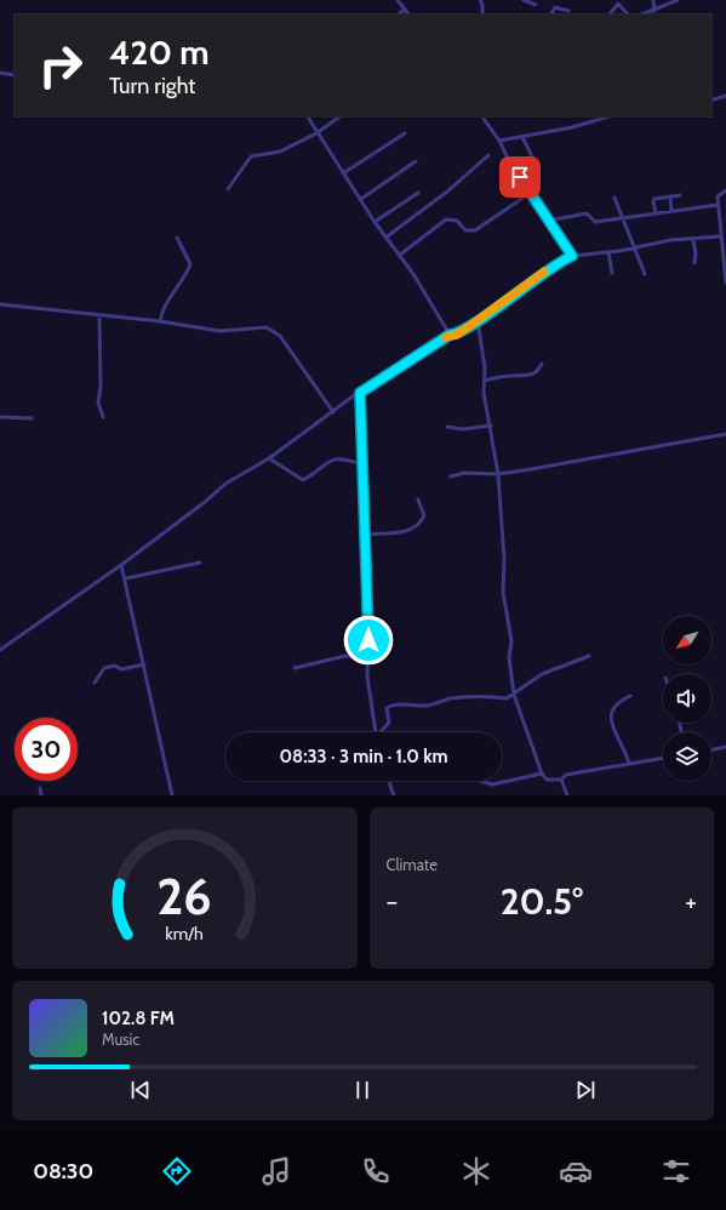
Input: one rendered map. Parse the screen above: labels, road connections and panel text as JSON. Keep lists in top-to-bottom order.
{
  "north": "bottom left",
  "page": {
    "turn": ["420 m", "Turn right"],
    "limit": "30",
    "trip": "08:33 · 3 min · 1.0 km",
    "tile": "Climate",
    "heat": ["−", "20.5°", "+"],
    "song": ["102.8 FM", "Music"],
    "tabs": "08:30",
    "gauge": ["26", "km/h"]
  }
}
